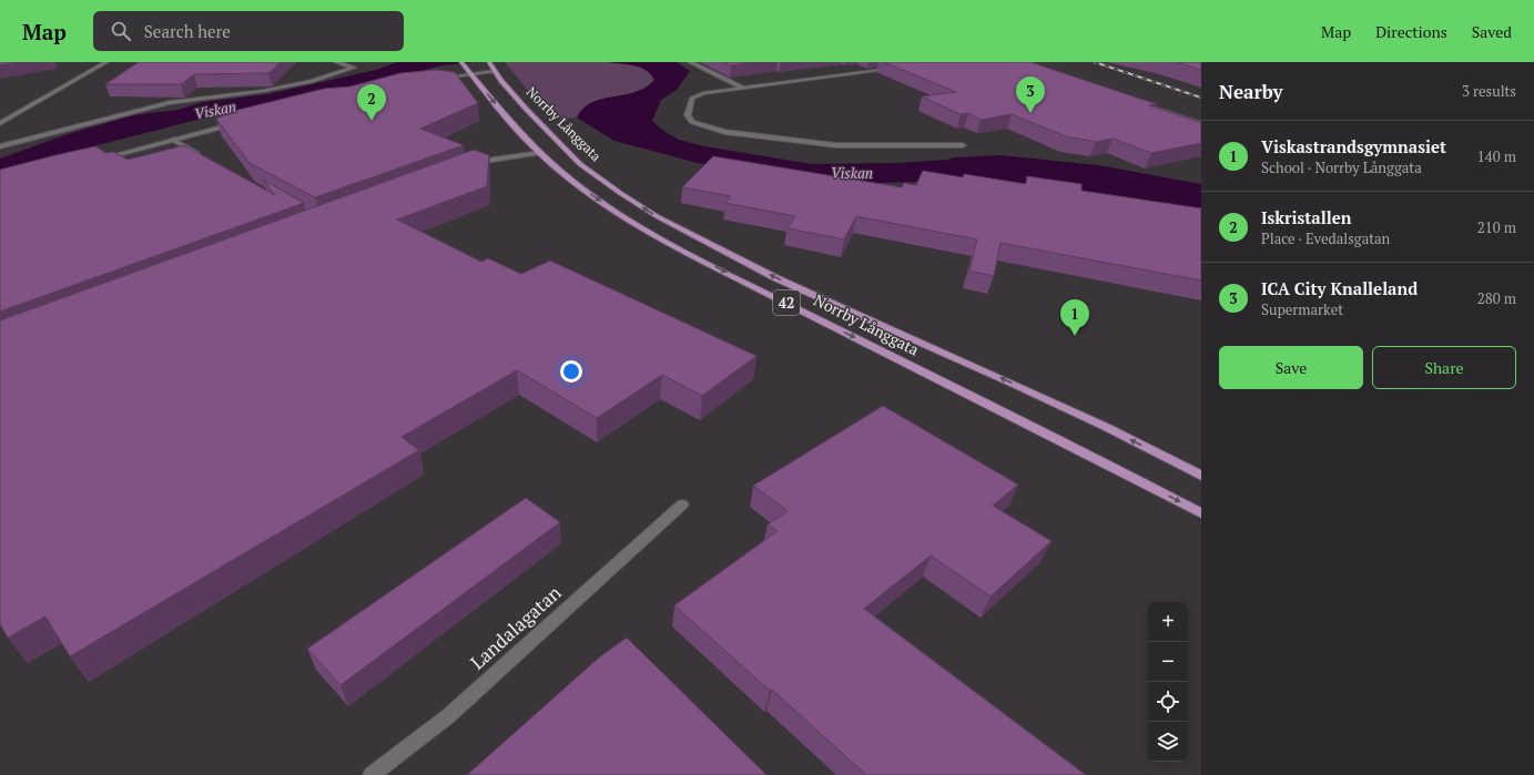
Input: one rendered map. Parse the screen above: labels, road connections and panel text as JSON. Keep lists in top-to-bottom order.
{
  "streets": {
    "main road": ["Norrby Långgata", "42"],
    "street": ["Landalagatan"]
  },
  "water": ["Viskan"],
  "page": {
    "header": "Map",
    "search": "Search here",
    "nav": ["Map", "Directions", "Saved"],
    "heading": ["Nearby", "3 results"],
    "pins": ["3", "2", "1"],
    "list": [
      {
        "mark": "1",
        "name": "Viskastrandsgymnasiet",
        "note": "School · Norrby Långgata",
        "value": "140 m"
      },
      {
        "mark": "2",
        "name": "Iskristallen",
        "note": "Place · Evedalsgatan",
        "value": "210 m"
      },
      {
        "mark": "3",
        "name": "ICA City Knalleland",
        "note": "Supermarket",
        "value": "280 m"
      }
    ],
    "buttons": ["Save", "Share"],
    "map_buttons": ["+", "−"]
  }
}
